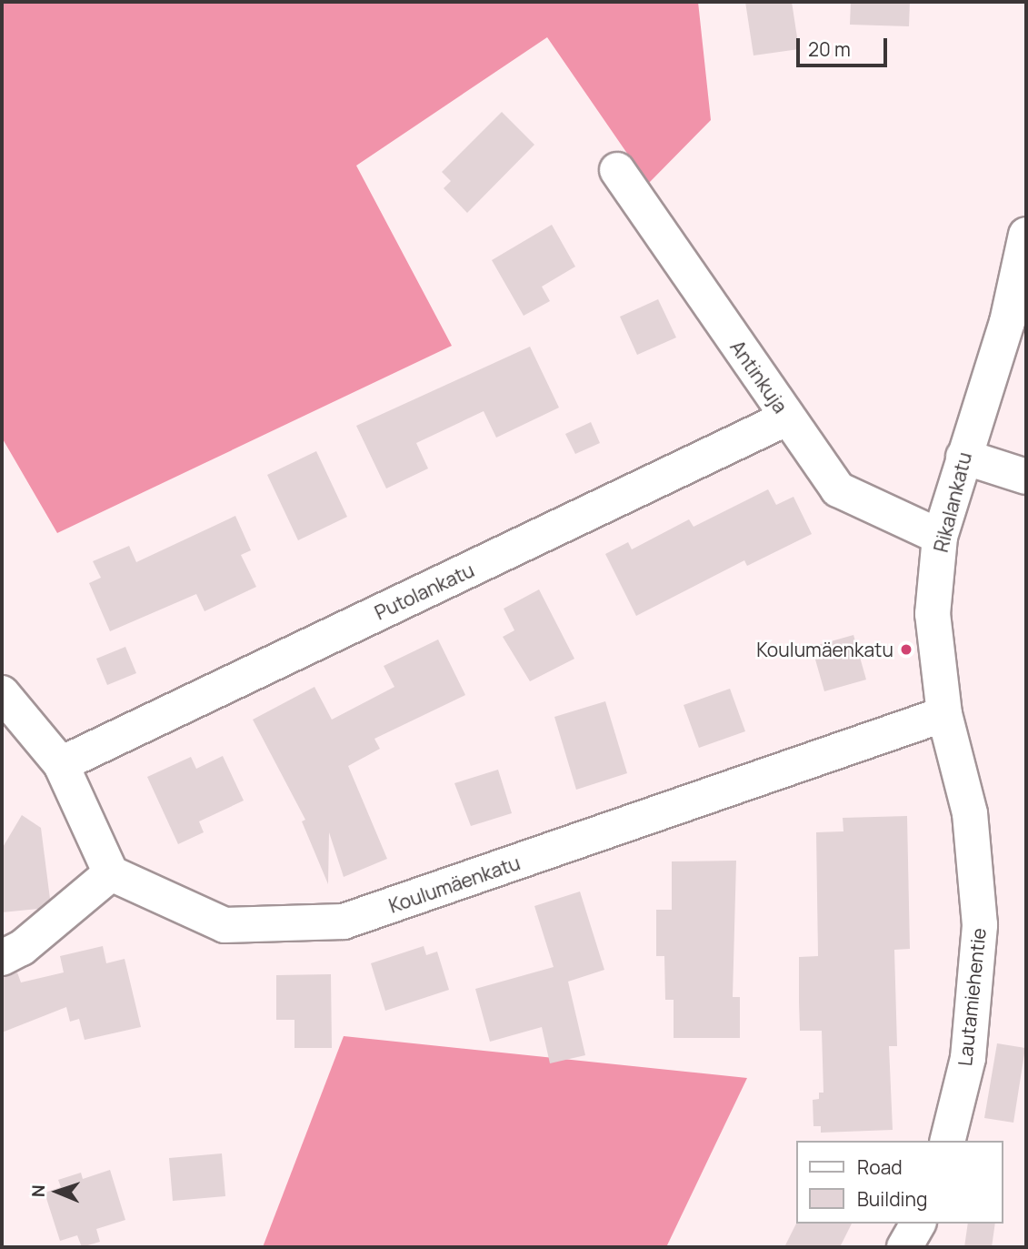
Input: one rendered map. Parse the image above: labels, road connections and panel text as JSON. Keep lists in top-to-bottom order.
{
  "streets": {
    "street": [
      "Antinkuja",
      "Rikalankatu",
      "Putolankatu",
      "Koulumäenkatu",
      "Lautamiehentie"
    ]
  },
  "crossings": [
    ["Antinkuja", "Rikalankatu"],
    ["Antinkuja", "Putolankatu"],
    ["Rikalankatu", "Koulumäenkatu"],
    ["Rikalankatu", "Lautamiehentie"]
  ],
  "places": ["Koulumäenkatu"],
  "legend": ["Road", "Building"],
  "scale_bar": "20 m",
  "north": "left"
}
